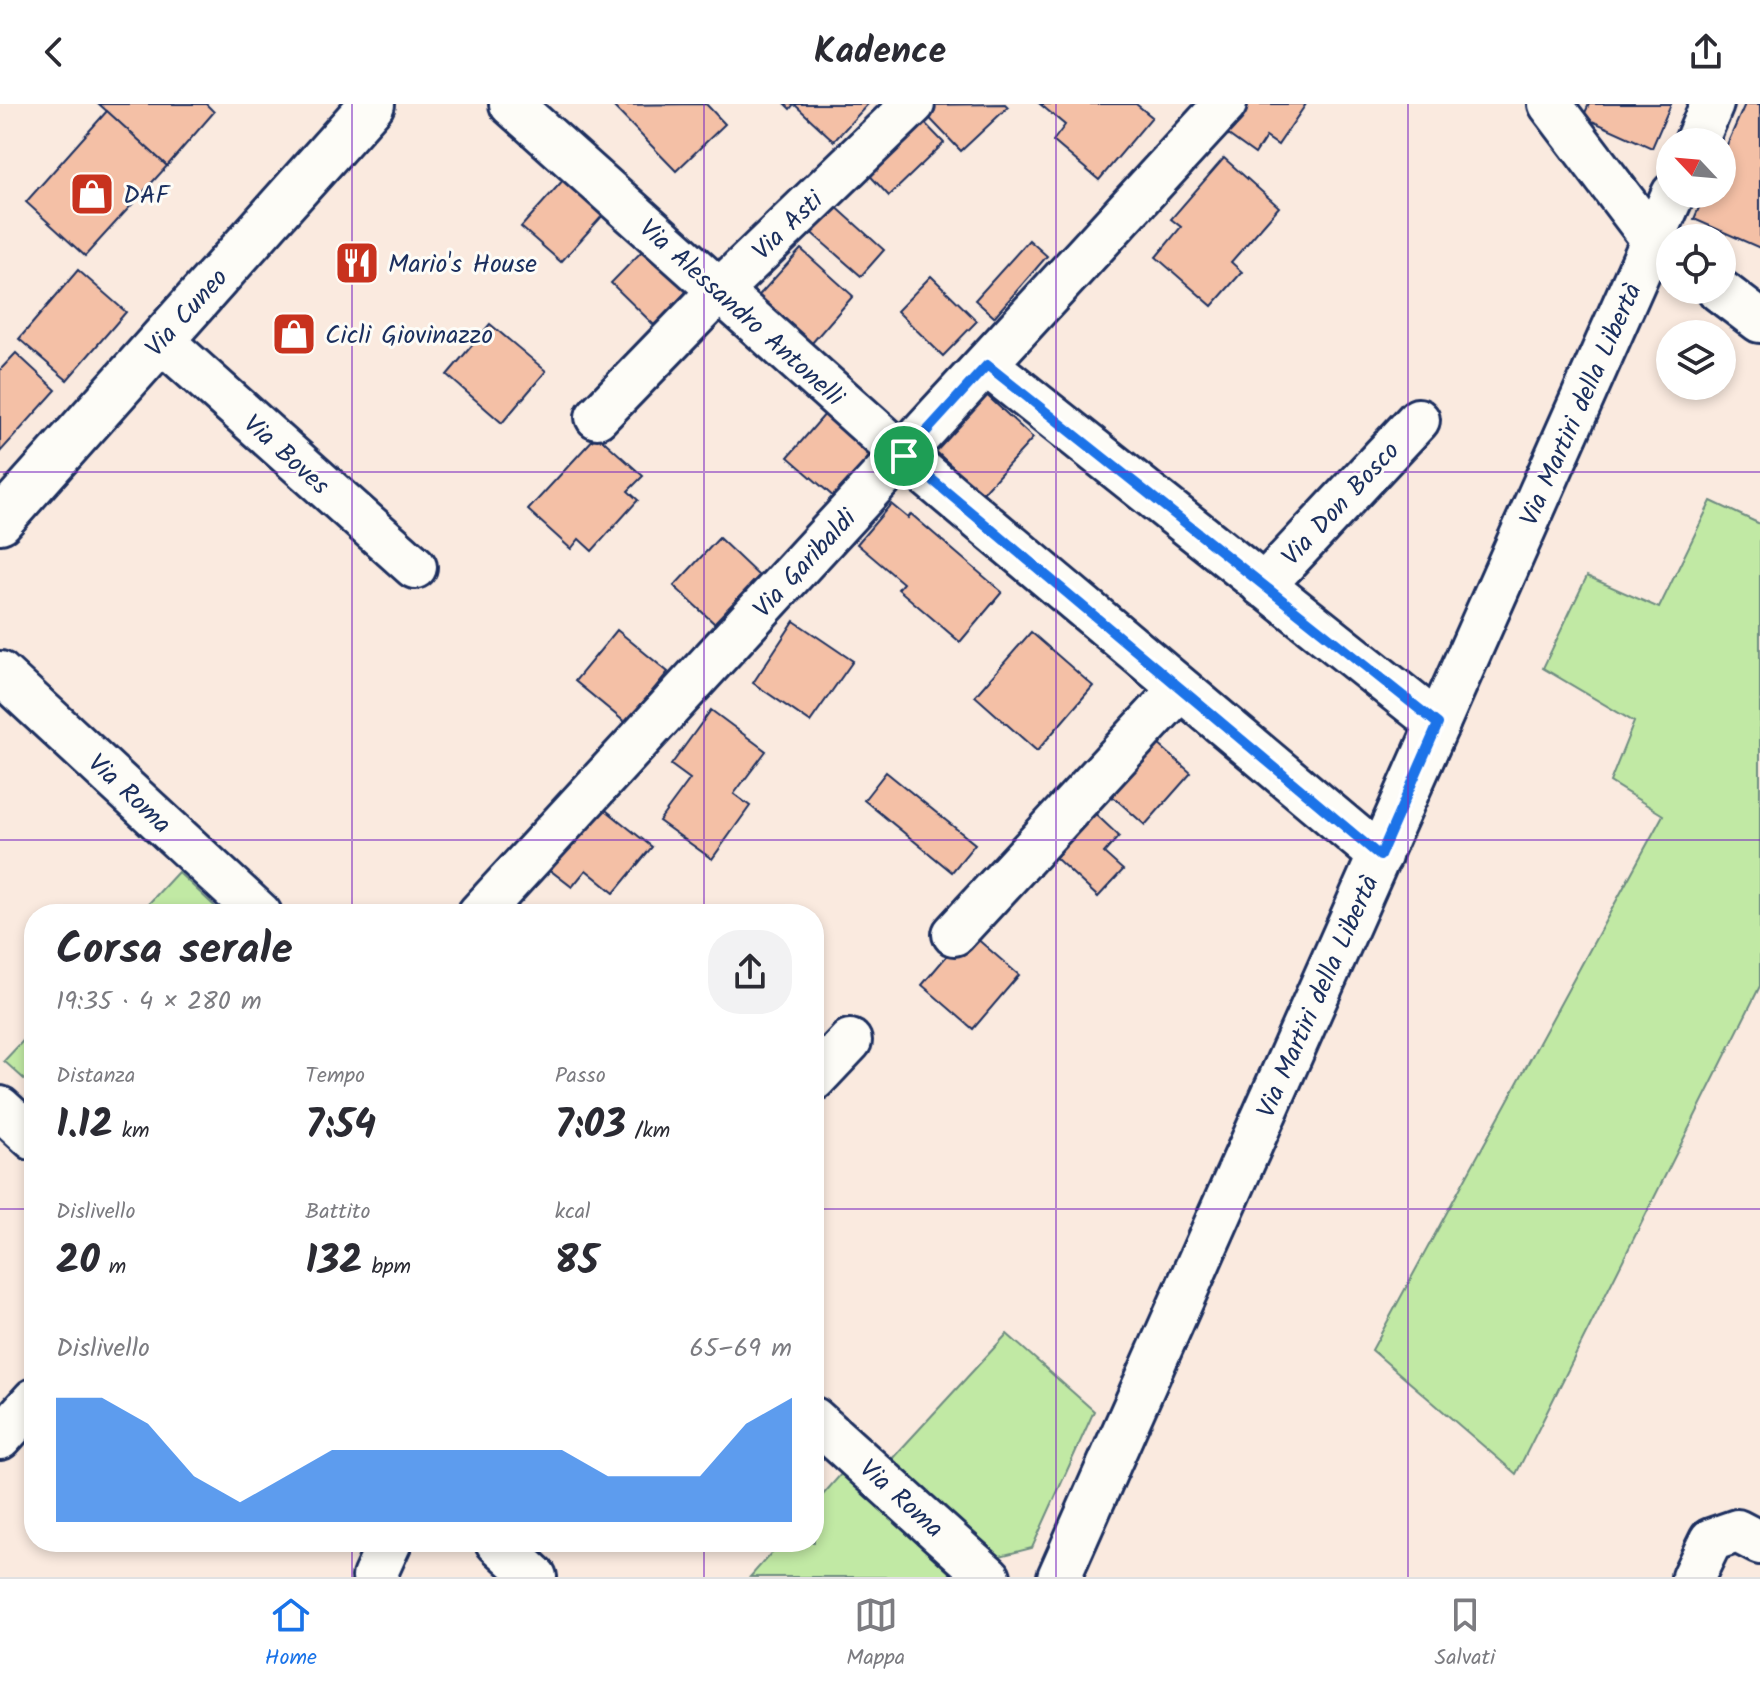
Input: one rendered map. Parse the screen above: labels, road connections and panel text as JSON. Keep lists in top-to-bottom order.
{
  "streets": {
    "main road": ["Via Cuneo"],
    "street": [
      "Via Asti",
      "Via Alessandro Antonelli",
      "Via Martiri della Libertà",
      "Via Boves",
      "Via Don Bosco",
      "Via Garibaldi",
      "Via Roma"
    ]
  },
  "crossings": [
    ["Via Asti", "Via Alessandro Antonelli"],
    ["Via Cuneo", "Via Boves"],
    ["Via Alessandro Antonelli", "Via Martiri della Libertà"],
    ["Via Alessandro Antonelli", "Via Garibaldi"],
    ["Via Martiri della Libertà", "Via Don Bosco"],
    ["Via Don Bosco", "Via Garibaldi"]
  ],
  "places": {
    "shop": ["DAF", "Cicli Giovinazzo"],
    "restaurant": ["Mario's House"]
  },
  "north": "top left",
  "page": {
    "header": "Kadence",
    "heading": ["Corsa serale", "19:35 · 4 × 280 m"],
    "stats": [
      ["Distanza", "1.12 km"],
      ["Tempo", "7:54"],
      ["Passo", "7:03 /km"],
      ["Dislivello", "20 m"],
      ["Battito", "132 bpm"],
      ["kcal", "85"]
    ],
    "chart": ["Dislivello", "65–69 m"],
    "tabs": ["Home", "Mappa", "Salvati"]
  }
}
